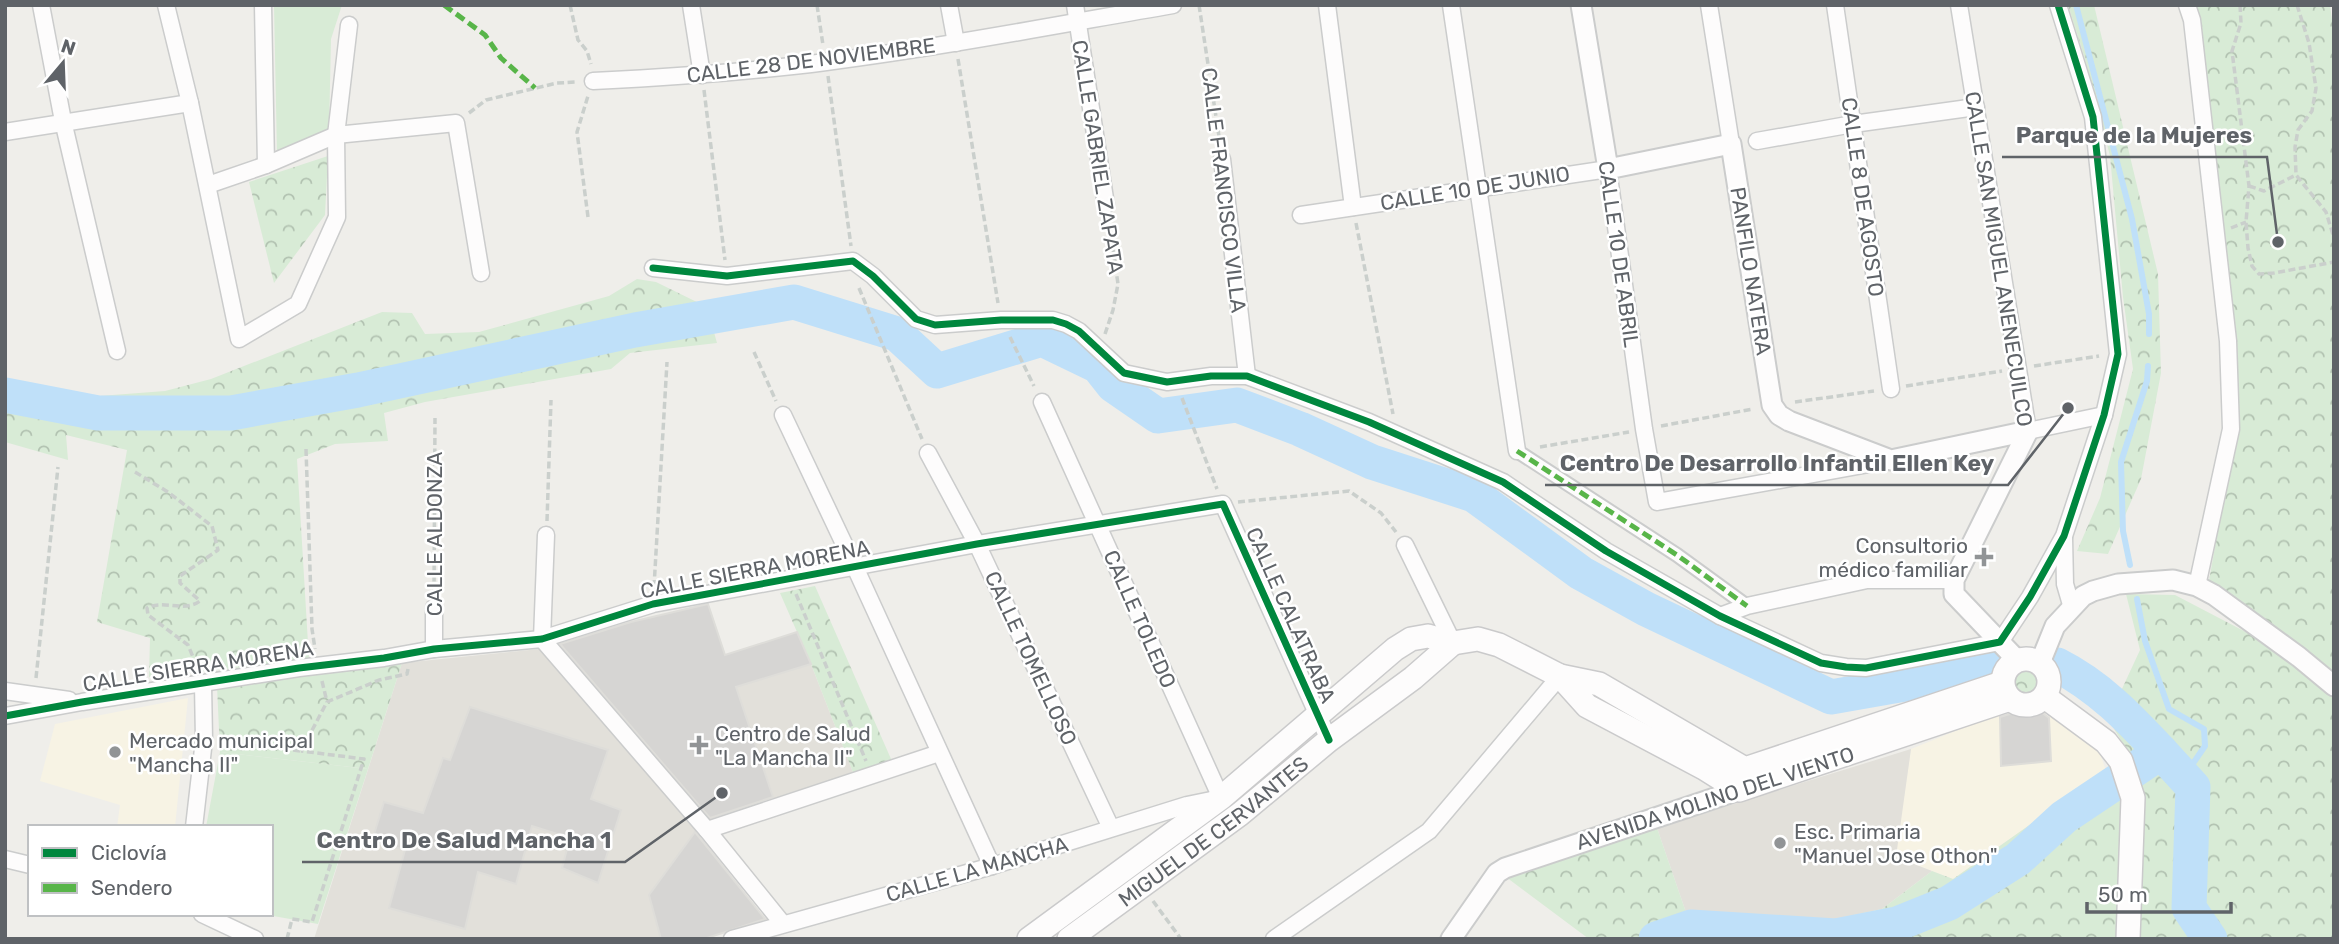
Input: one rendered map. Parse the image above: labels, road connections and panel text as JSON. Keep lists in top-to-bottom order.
{
  "streets": {
    "main road": ["AVENIDA MOLINO DEL VIENTO", "MIGUEL DE CERVANTES"],
    "street": [
      "CALLE 28 DE NOVIEMBRE",
      "CALLE GABRIEL ZAPATA",
      "CALLE 10 DE JUNIO",
      "CALLE FRANCISCO VILLA",
      "CALLE 8 DE AGOSTO",
      "CALLE 10 DE ABRIL",
      "CALLE SAN MIGUEL ANENECUILCO",
      "PANFILO NATERA",
      "CALLE ALDONZA",
      "CALLE SIERRA MORENA",
      "CALLE CALATRABA",
      "CALLE TOLEDO",
      "CALLE TOMELLOSO",
      "CALLE LA MANCHA"
    ]
  },
  "crossings": [
    ["CALLE 28 DE NOVIEMBRE", "CALLE GABRIEL ZAPATA"],
    ["CALLE 10 DE JUNIO", "CALLE 10 DE ABRIL"],
    ["CALLE 10 DE JUNIO", "PANFILO NATERA"],
    ["CALLE ALDONZA", "CALLE SIERRA MORENA"],
    ["CALLE SIERRA MORENA", "CALLE CALATRABA"],
    ["CALLE SIERRA MORENA", "CALLE TOLEDO"],
    ["CALLE SIERRA MORENA", "CALLE TOMELLOSO"],
    ["CALLE CALATRABA", "MIGUEL DE CERVANTES"],
    ["CALLE TOLEDO", "CALLE LA MANCHA"],
    ["CALLE TOMELLOSO", "CALLE LA MANCHA"]
  ],
  "places": {
    "other": [
      "Parque de la Mujeres",
      "Centro De Desarrollo Infantil Ellen Key",
      "Mercado municipal \"Mancha II\"",
      "Centro De Salud Mancha 1",
      "Esc. Primaria \"Manuel Jose Othon\""
    ],
    "health": ["Consultorio médico familiar", "Centro de Salud \"La Mancha II\""]
  },
  "legend": ["Ciclovía", "Sendero"],
  "scale_bar": "50 m",
  "north": "top"
}
